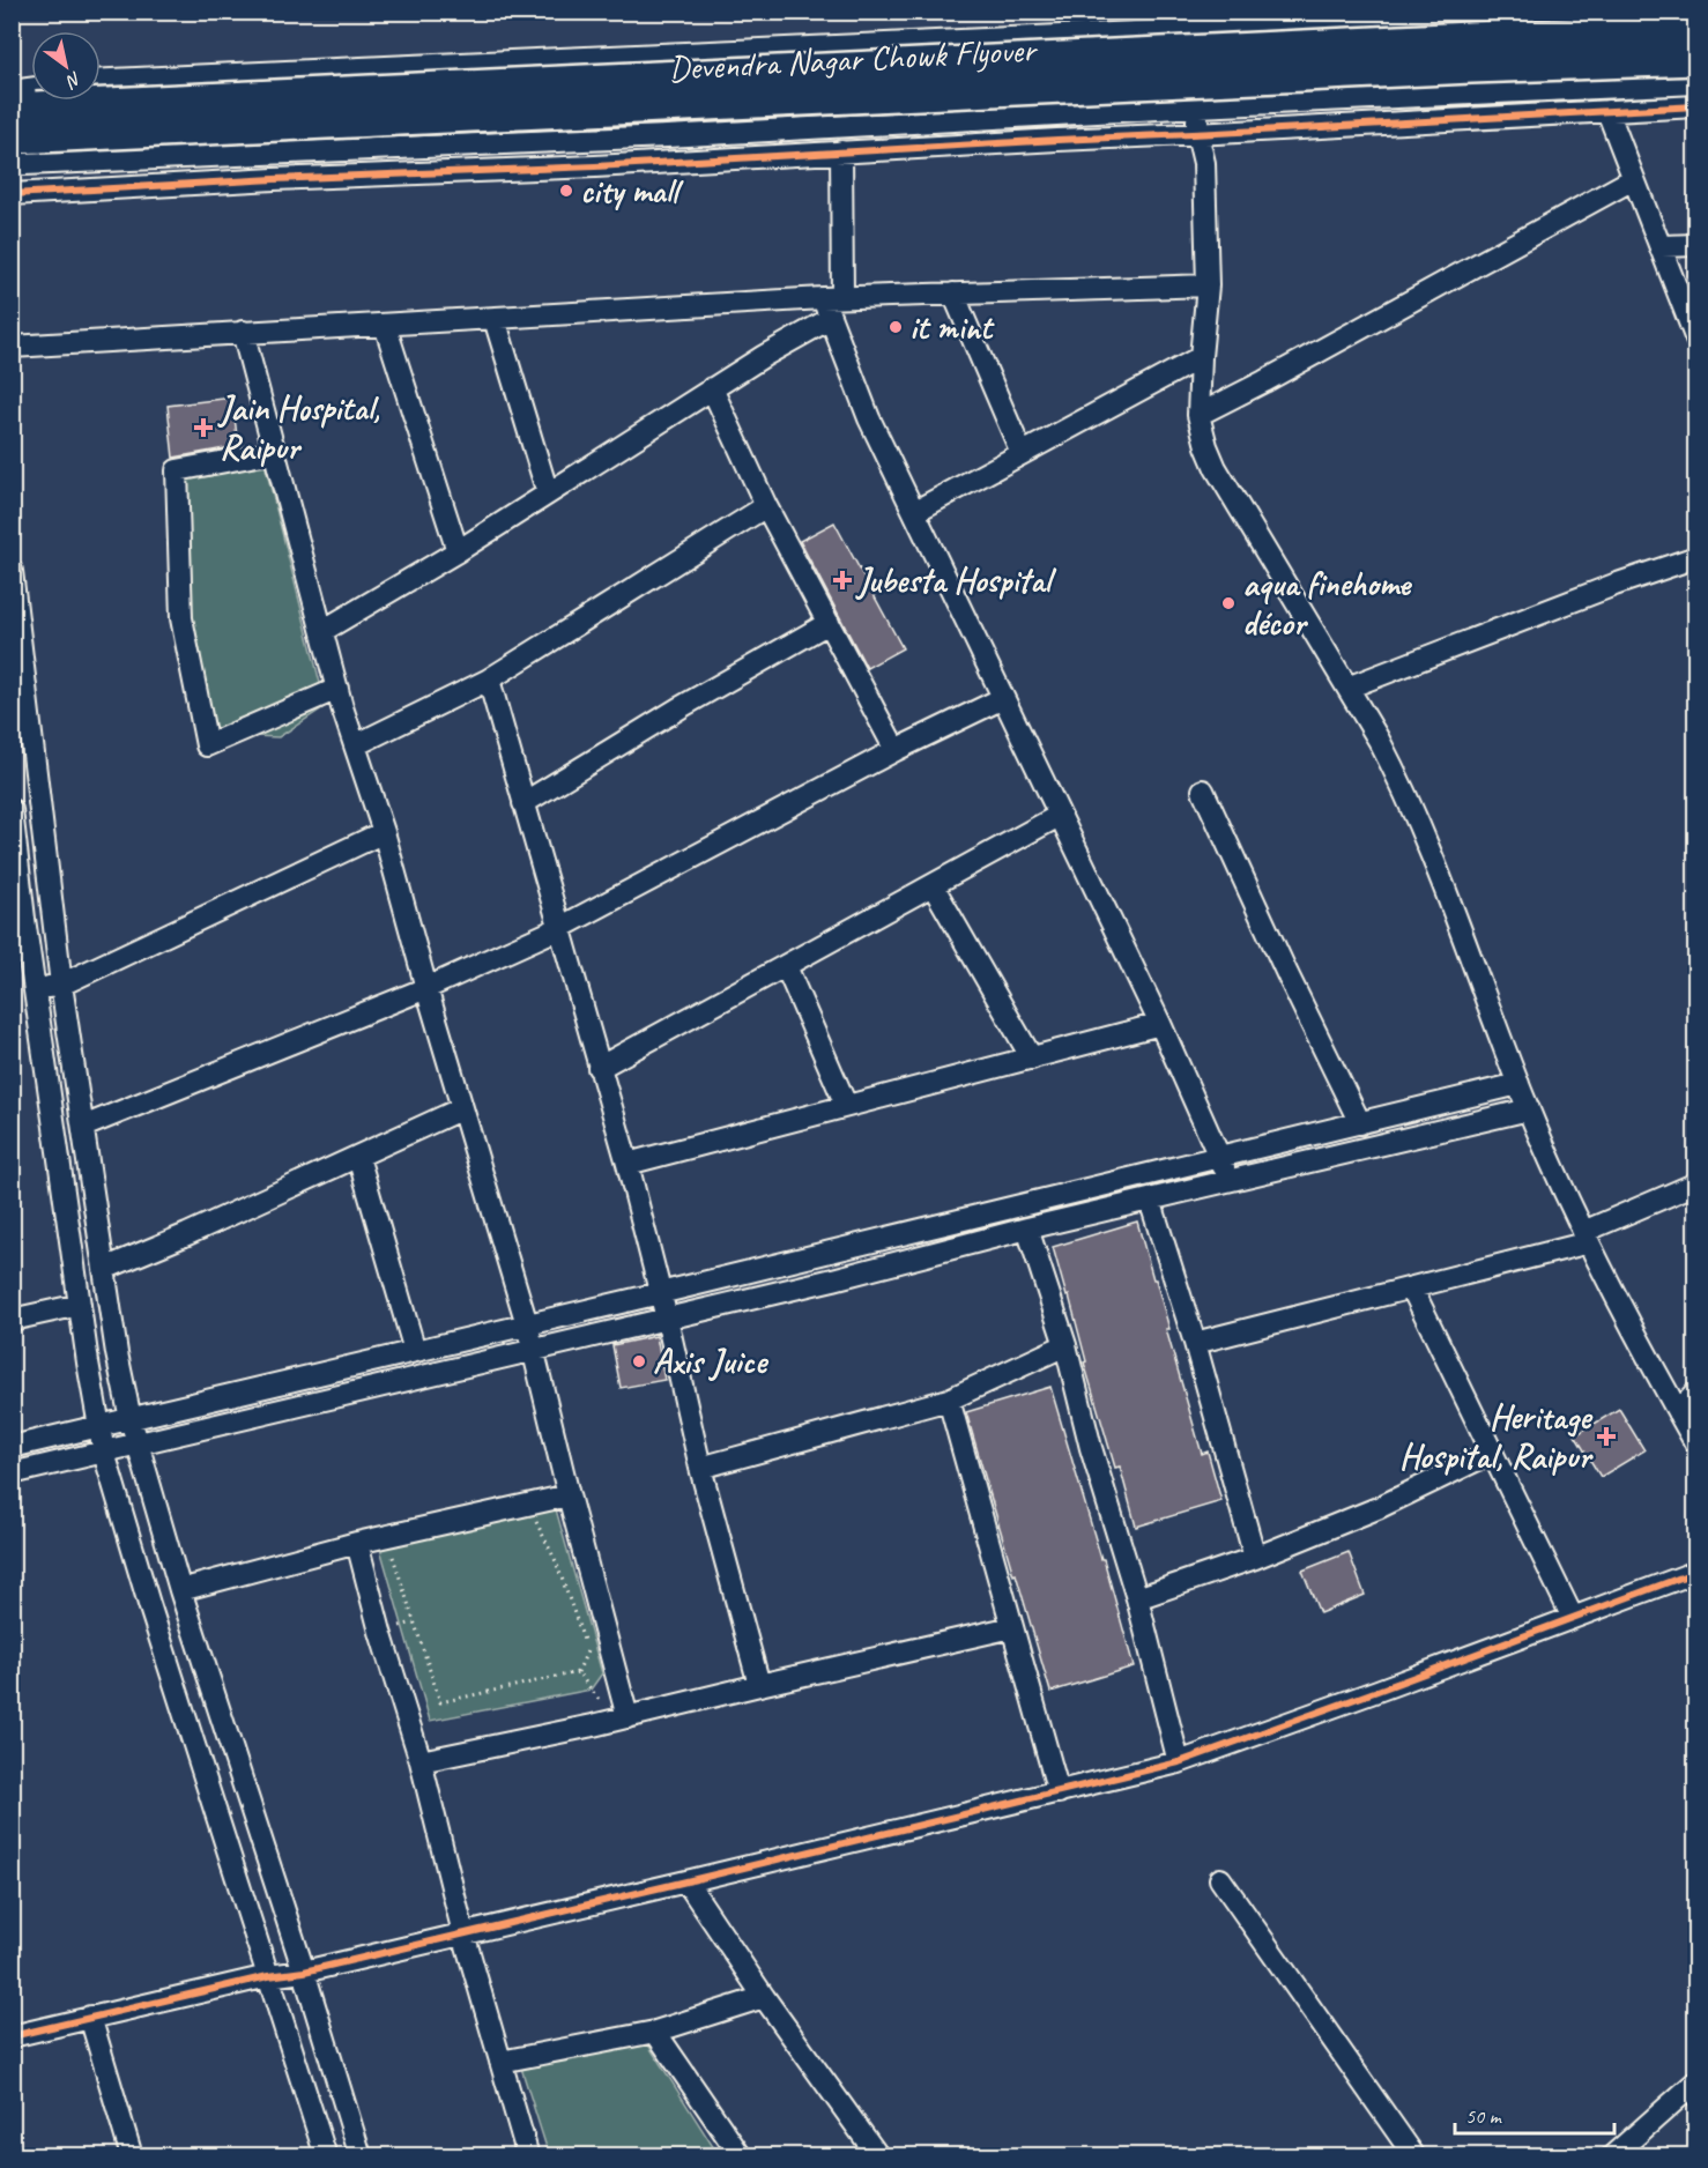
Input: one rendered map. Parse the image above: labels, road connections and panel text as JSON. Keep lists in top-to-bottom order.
{
  "streets": {
    "highway": ["Devendra Nagar Chowk Flyover"]
  },
  "places": {
    "other": [
      "city mall",
      "it mint",
      "aqua finehome décor",
      "Axis Juice"
    ],
    "health": ["Jain Hospital, Raipur", "Jubesta Hospital", "Heritage Hospital, Raipur"]
  },
  "scale_bar": "50 m",
  "north": "bottom right"
}
